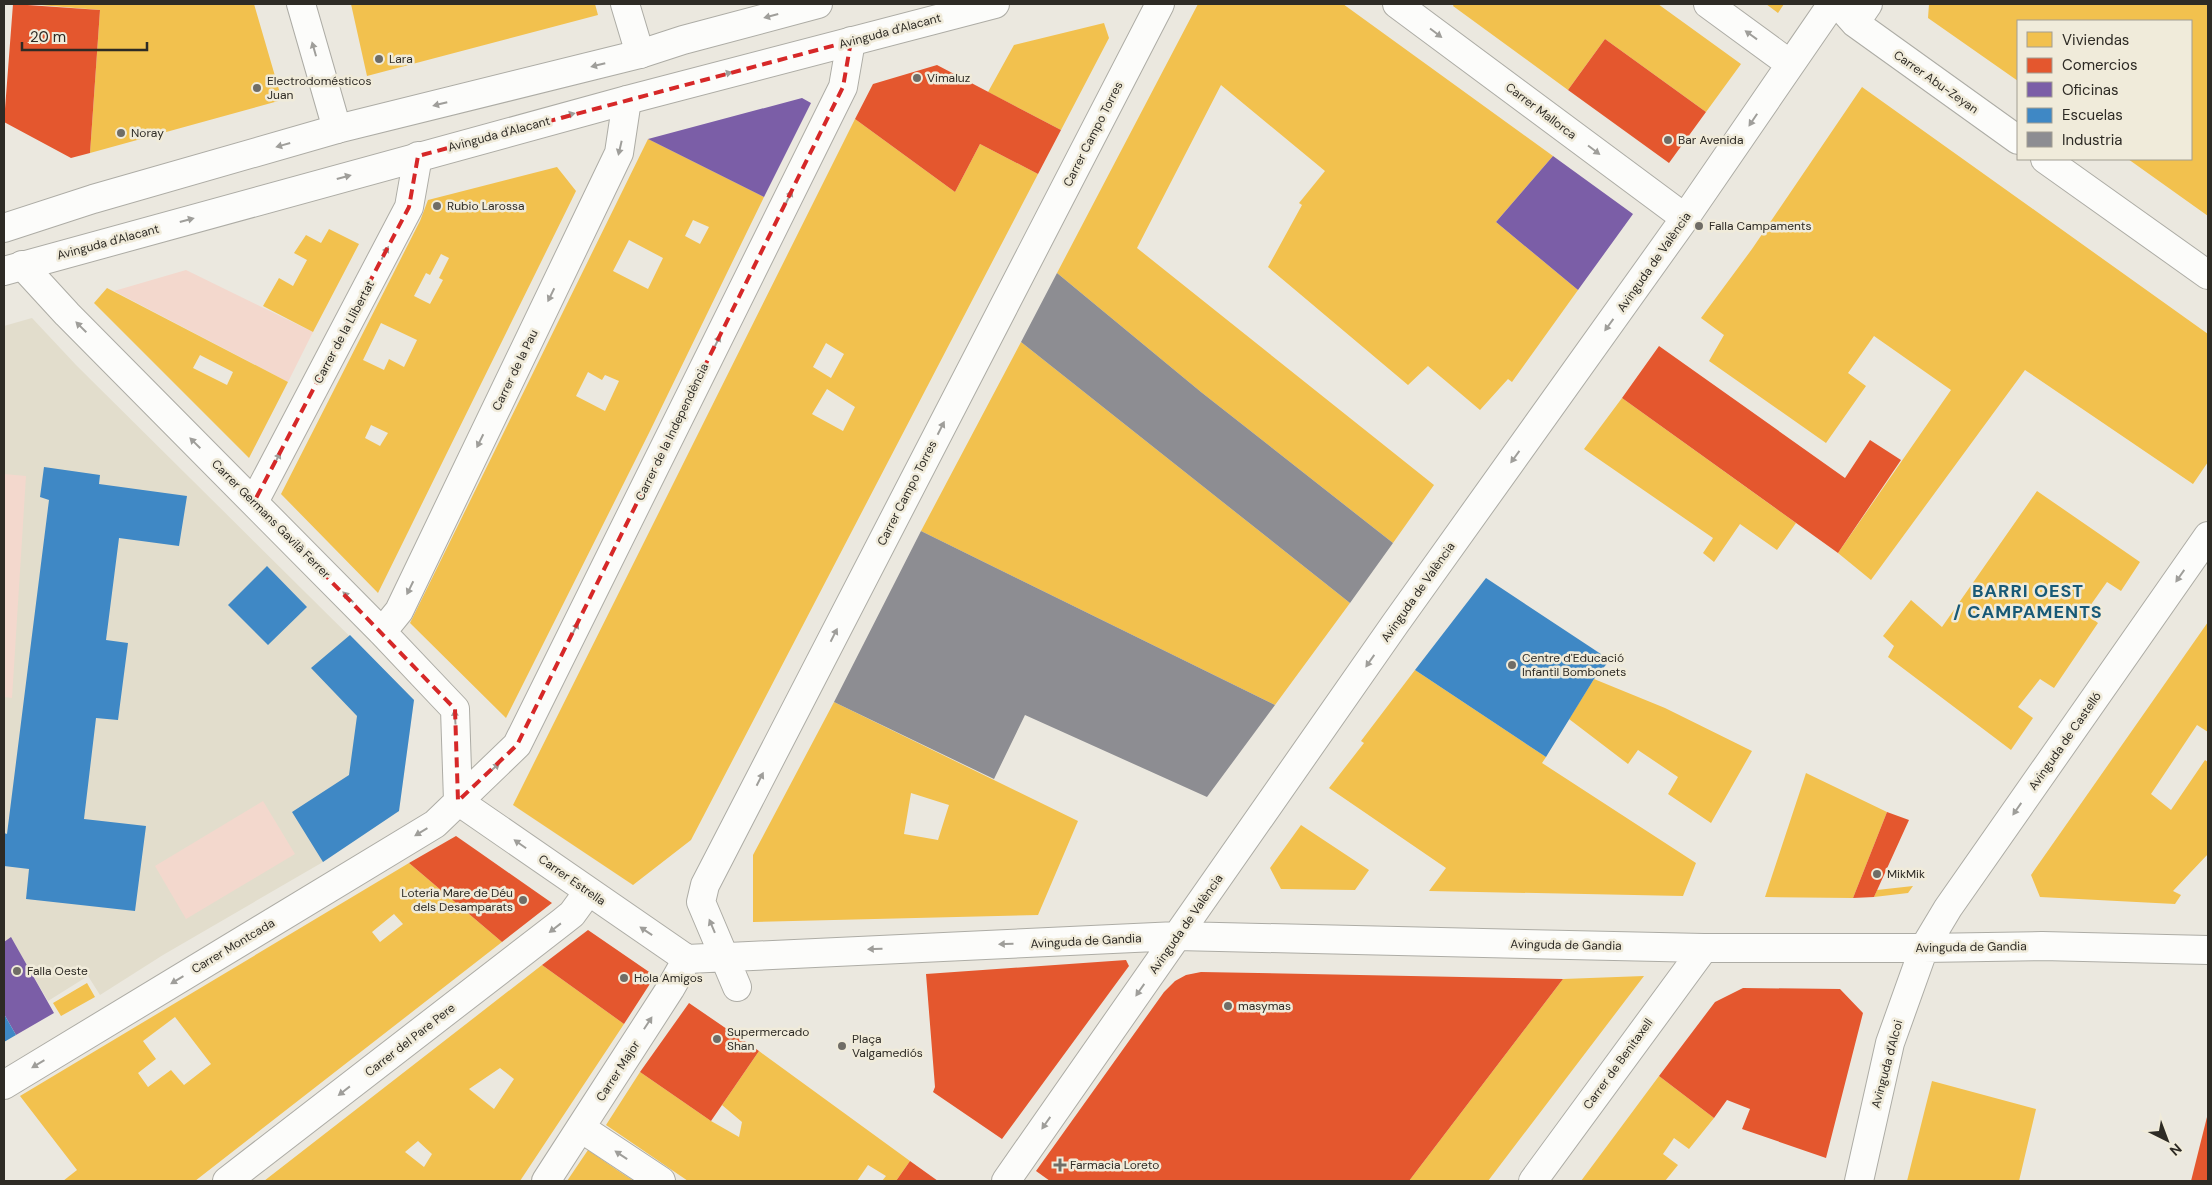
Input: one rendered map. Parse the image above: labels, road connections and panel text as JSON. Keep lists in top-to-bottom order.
{
  "streets": {
    "street": [
      "Avinguda d'Alacant",
      "Carrer Abu-Zeyan",
      "Carrer Mallorca",
      "Carrer Campo Torres",
      "Avinguda de València",
      "Carrer de la Llibertat",
      "Carrer de la Pau",
      "Carrer de la Independència",
      "Carrer Germans Gavilà Ferrer",
      "Avinguda de Castelló",
      "Carrer Estrella",
      "Avinguda de Gandia",
      "Carrer Montcada",
      "Carrer del Pare Pere",
      "Carrer de Benitaxell",
      "Avinguda d'Alcoi",
      "Carrer Major"
    ]
  },
  "crossings": [
    ["Avinguda d'Alacant", "Carrer de la Llibertat"],
    ["Avinguda d'Alacant", "Carrer de la Pau"],
    ["Avinguda d'Alacant", "Carrer de la Independència"],
    ["Avinguda d'Alacant", "Carrer Germans Gavilà Ferrer"],
    ["Carrer Mallorca", "Avinguda de València"],
    ["Carrer Campo Torres", "Avinguda de Gandia"],
    ["Avinguda de València", "Avinguda de Gandia"],
    ["Carrer de la Llibertat", "Carrer Germans Gavilà Ferrer"],
    ["Carrer de la Pau", "Carrer Germans Gavilà Ferrer"],
    ["Carrer de la Independència", "Carrer Germans Gavilà Ferrer"],
    ["Carrer de la Independència", "Carrer Estrella"],
    ["Carrer de la Independència", "Carrer Montcada"],
    ["Carrer Germans Gavilà Ferrer", "Carrer Estrella"],
    ["Carrer Germans Gavilà Ferrer", "Carrer Montcada"],
    ["Avinguda de Castelló", "Avinguda de Gandia"],
    ["Avinguda de Castelló", "Avinguda d'Alcoi"],
    ["Carrer Estrella", "Carrer Montcada"],
    ["Carrer Estrella", "Carrer del Pare Pere"],
    ["Carrer Estrella", "Carrer Major"],
    ["Avinguda de Gandia", "Carrer de Benitaxell"],
    ["Avinguda de Gandia", "Avinguda d'Alcoi"]
  ],
  "one_way": [
    "Carrer Mallorca",
    "Carrer Campo Torres",
    "Avinguda de València",
    "Carrer de la Llibertat",
    "Carrer de la Pau",
    "Carrer de la Independència",
    "Carrer Germans Gavilà Ferrer",
    "Avinguda de Castelló",
    "Carrer Estrella",
    "Carrer Montcada",
    "Carrer del Pare Pere",
    "Carrer Major"
  ],
  "districts": ["BARRI OEST / CAMPAMENTS"],
  "places": {
    "other": [
      "Lara",
      "Vimaluz",
      "Electrodomésticos Juan",
      "Noray",
      "Bar Avenida",
      "Rubio Larossa",
      "Falla Campaments",
      "Centre d'Educació Infantil Bombonets",
      "MikMik",
      "Loteria Mare de Déu dels Desamparats",
      "Falla Oeste",
      "Hola Amigos",
      "masymas",
      "Supermercado Shan",
      "Plaça Valgamediós"
    ],
    "health": ["Farmacia Loreto"]
  },
  "legend": [
    "Viviendas",
    "Comercios",
    "Oficinas",
    "Escuelas",
    "Industria"
  ],
  "scale_bar": "20 m",
  "north": "bottom right"
}
